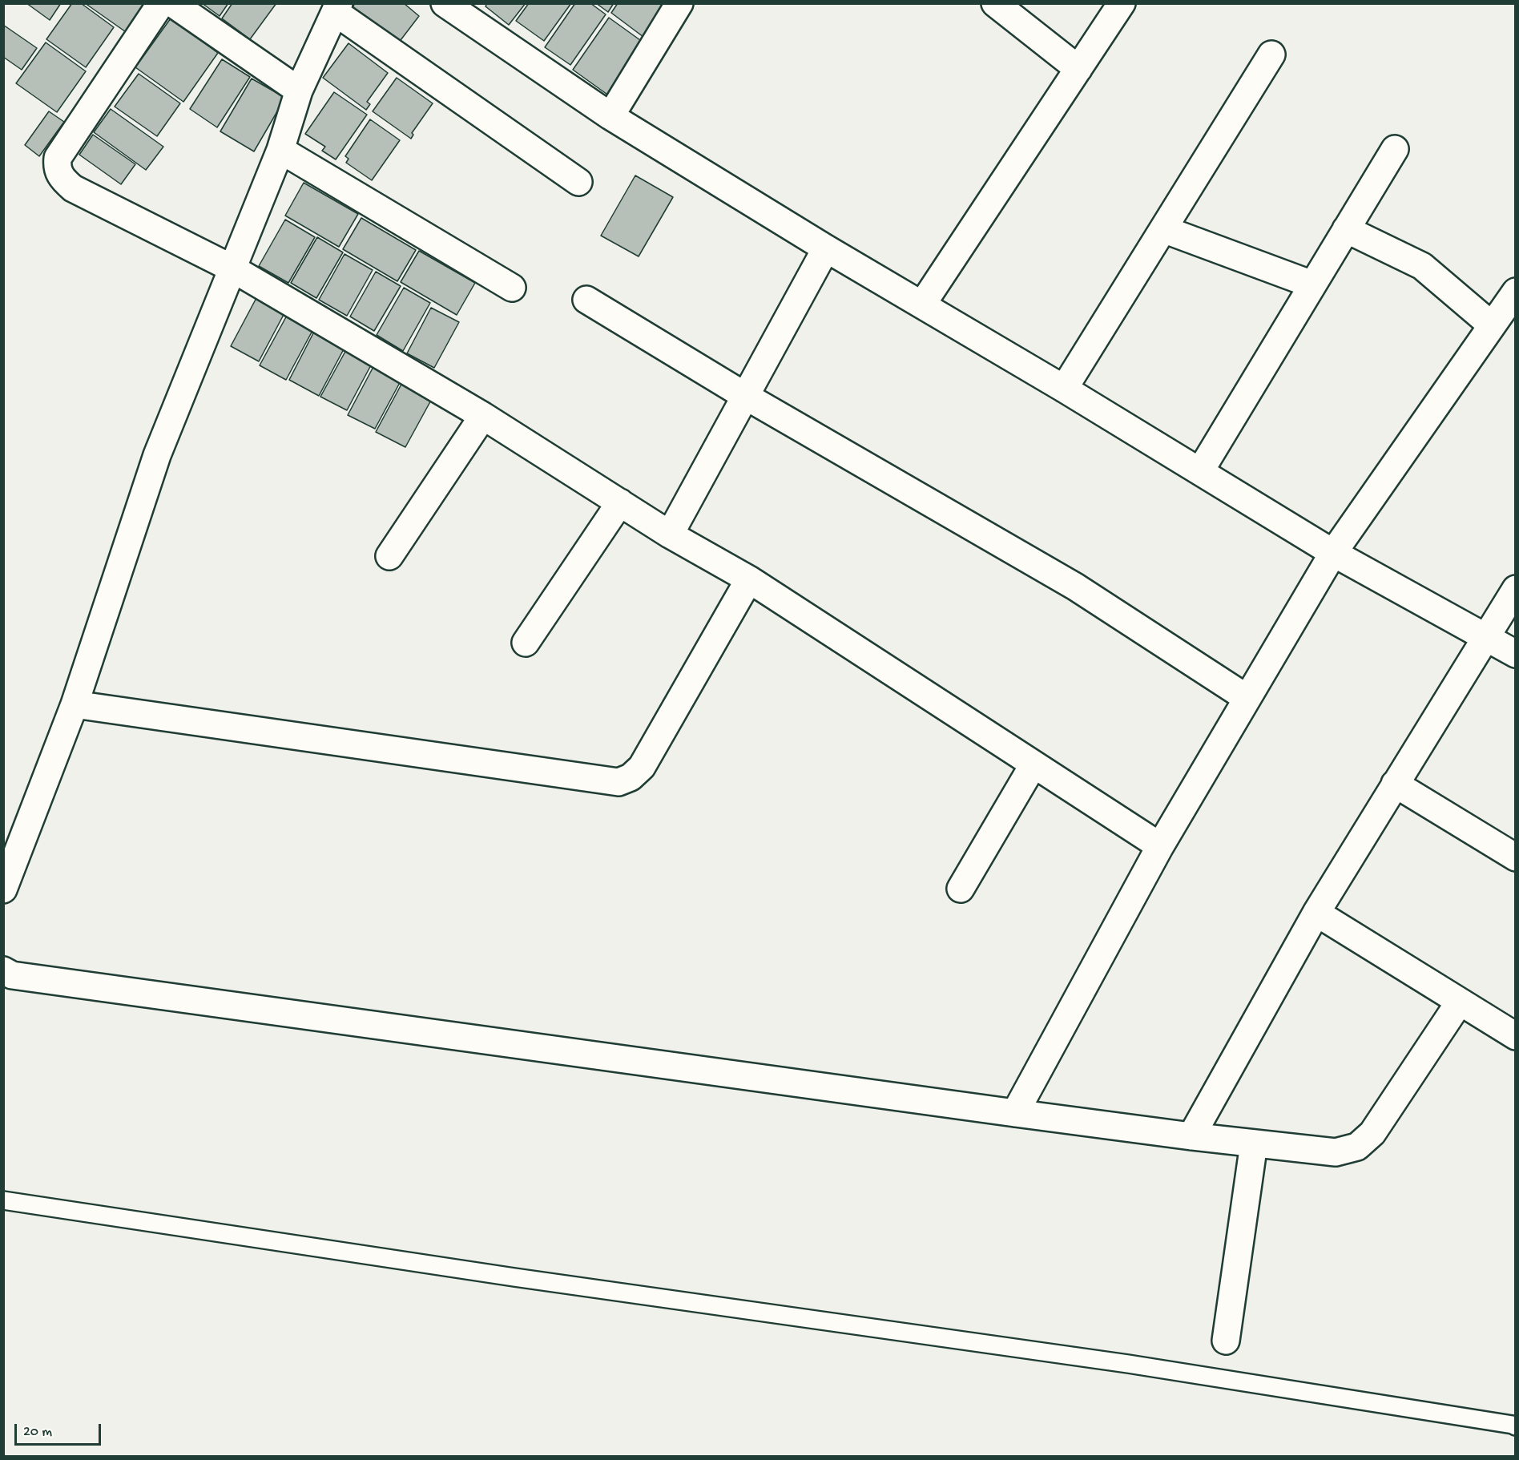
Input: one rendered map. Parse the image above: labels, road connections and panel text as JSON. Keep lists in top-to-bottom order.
{
  "scale_bar": "20 m"
}
